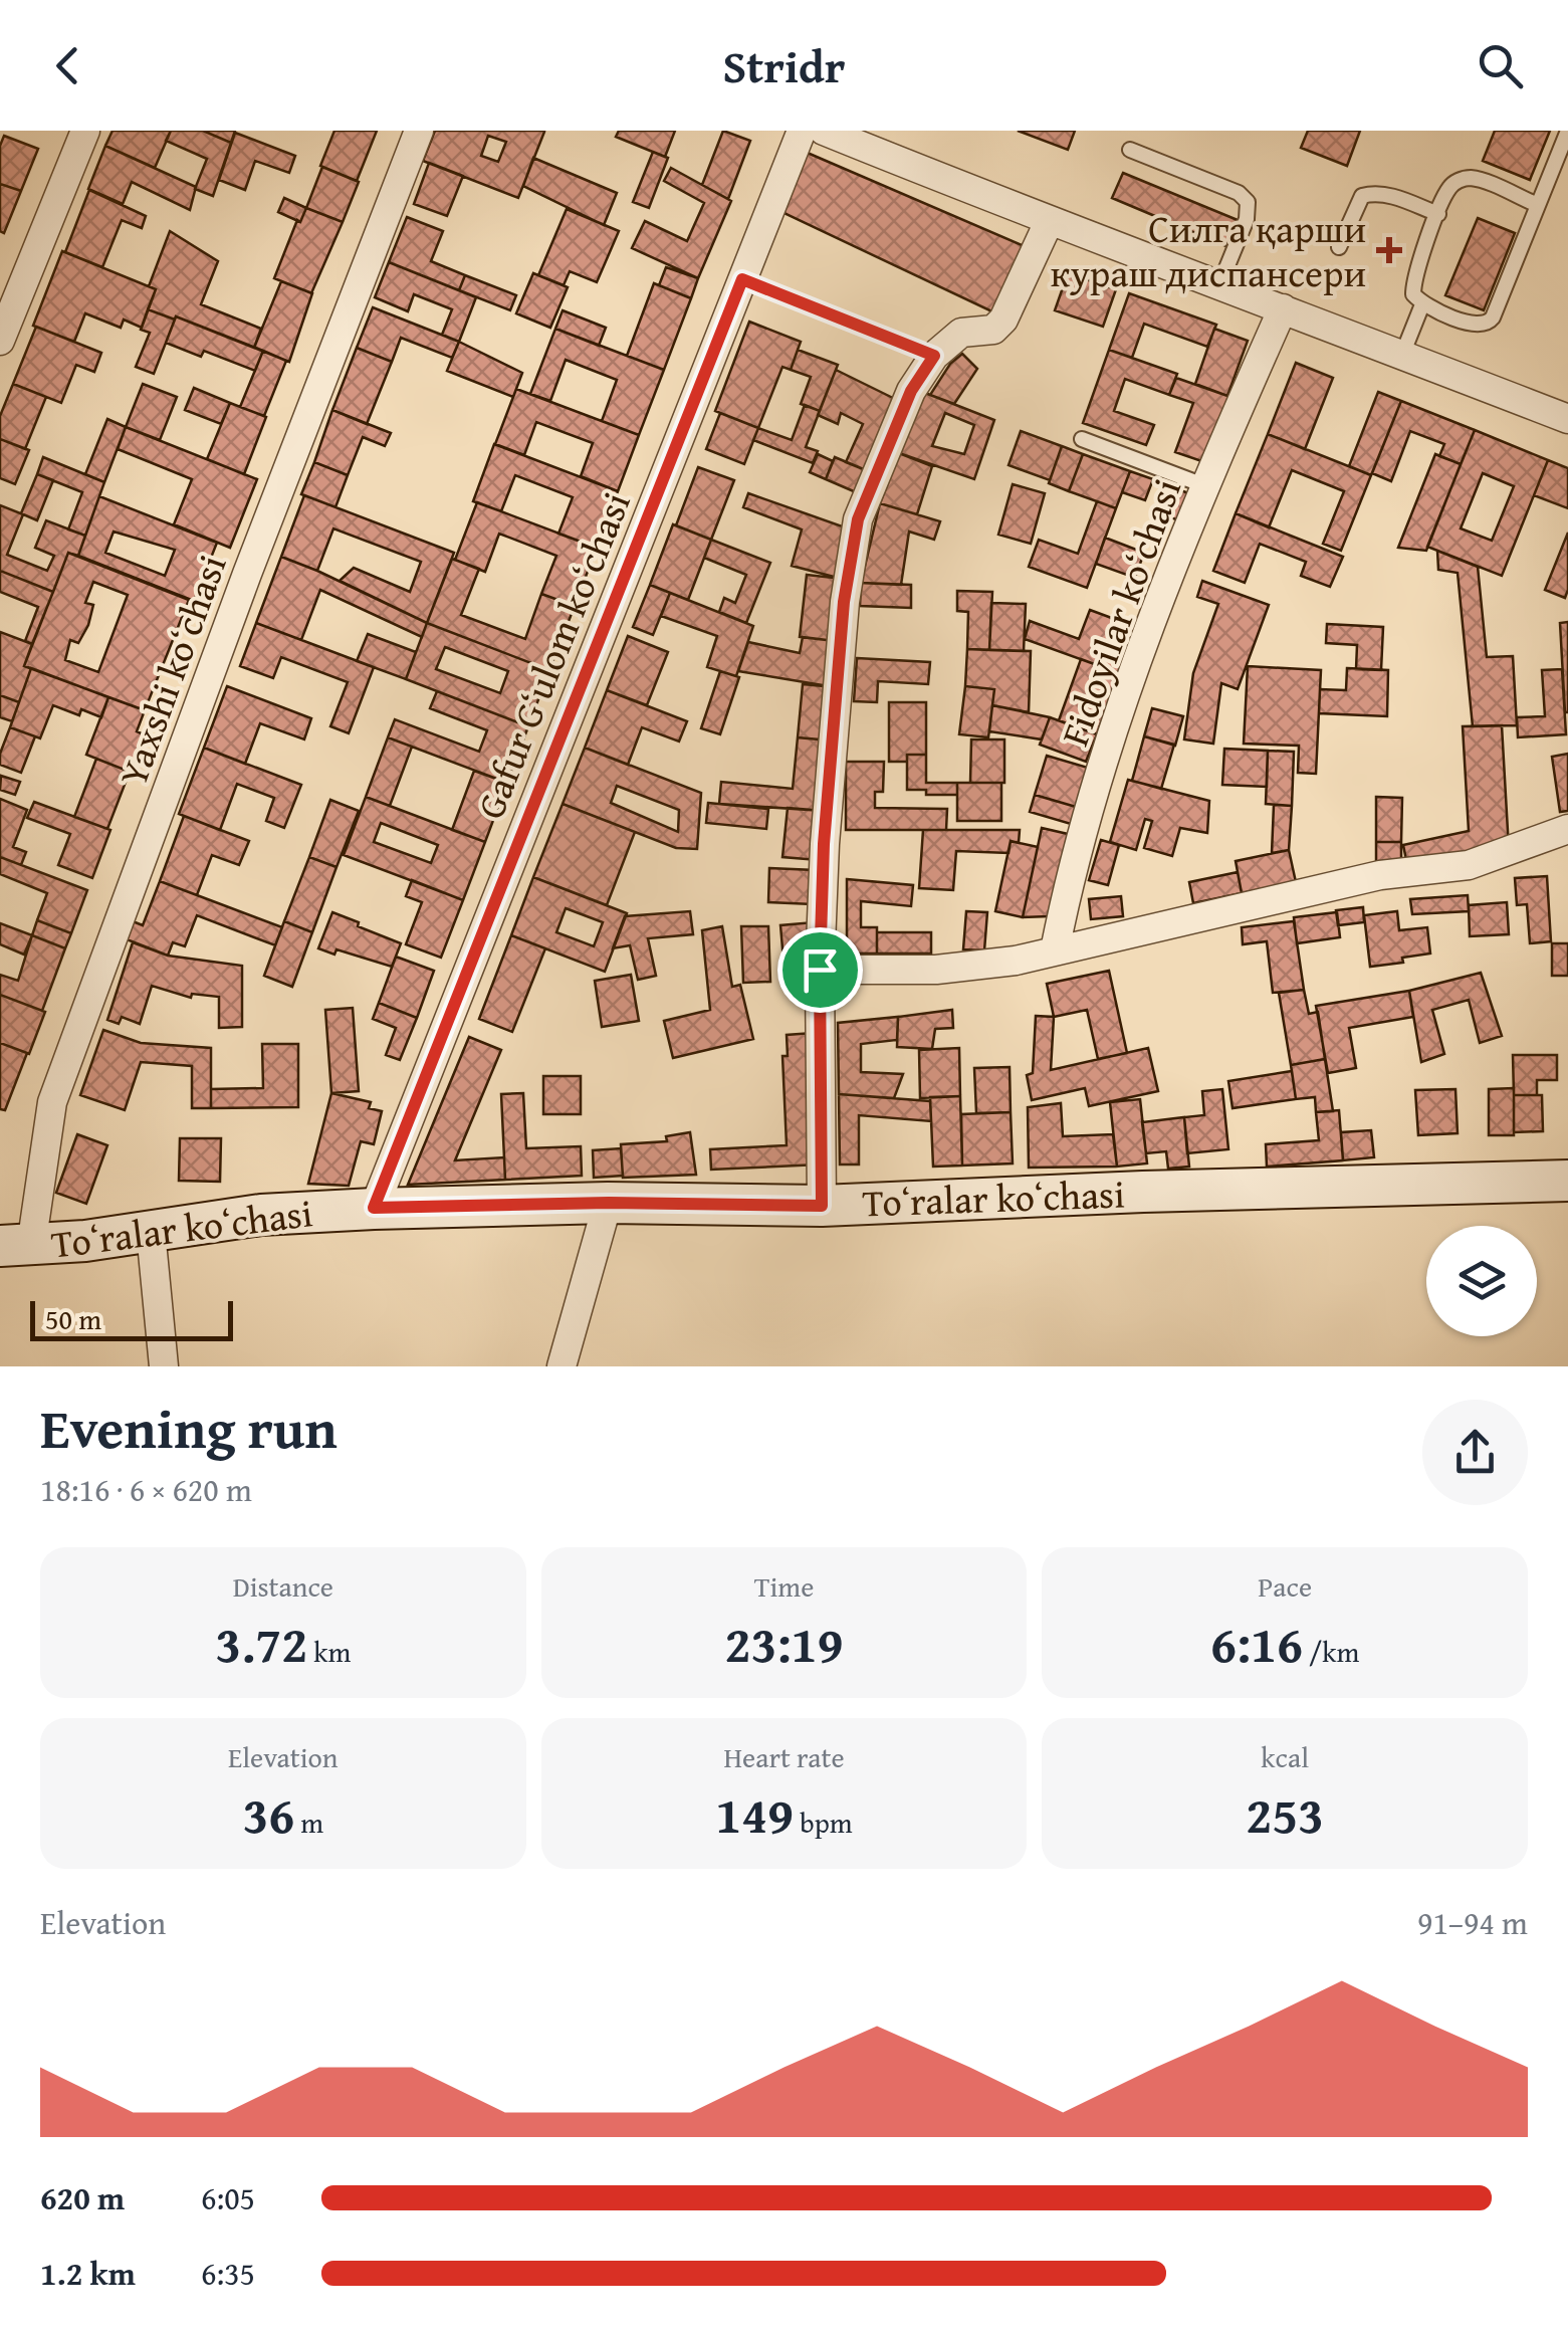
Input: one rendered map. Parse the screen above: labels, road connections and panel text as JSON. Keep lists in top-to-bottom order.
{
  "streets": {
    "main road": ["Toʻralar koʻchasi"],
    "street": ["Fidoyilar koʻchasi", "Gafur Gʻulom koʻchasi", "Yaxshi koʻchasi"]
  },
  "crossings": [
    ["Gafur Gʻulom koʻchasi", "Toʻralar koʻchasi"],
    ["Yaxshi koʻchasi", "Toʻralar koʻchasi"]
  ],
  "places": {
    "health": ["Силга қарши кураш диспансери"]
  },
  "scale_bar": "50 m",
  "page": {
    "header": "Stridr",
    "scale": "50 m",
    "heading": ["Evening run", "18:16 · 6 × 620 m"],
    "stats": [
      ["Distance", "3.72 km"],
      ["Time", "23:19"],
      ["Pace", "6:16 /km"],
      ["Elevation", "36 m"],
      ["Heart rate", "149 bpm"],
      ["kcal", "253"]
    ],
    "chart": ["Elevation", "91–94 m"],
    "list": [
      {
        "name": "620 m",
        "note": "6:05"
      },
      {
        "name": "1.2 km",
        "note": "6:35"
      }
    ]
  }
}
